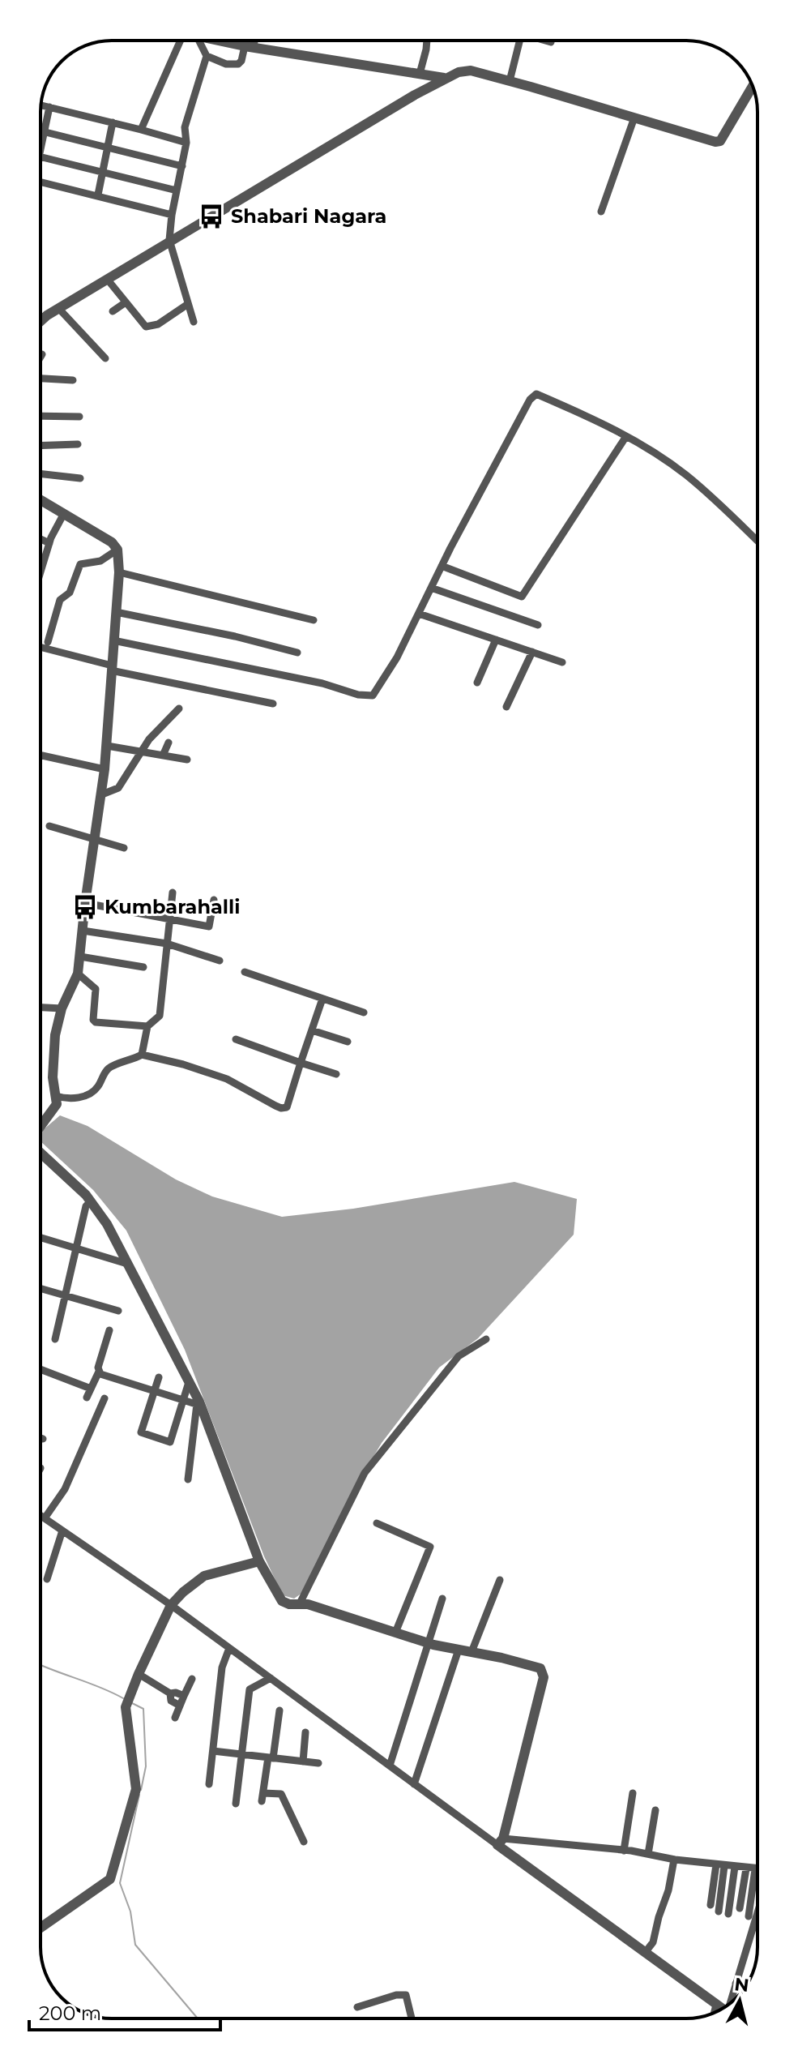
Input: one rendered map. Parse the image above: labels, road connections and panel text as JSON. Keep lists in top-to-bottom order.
{
  "places": {
    "bus stop": ["Shabari Nagara", "Kumbarahalli"]
  },
  "scale_bar": "200 m",
  "north": "top"
}
